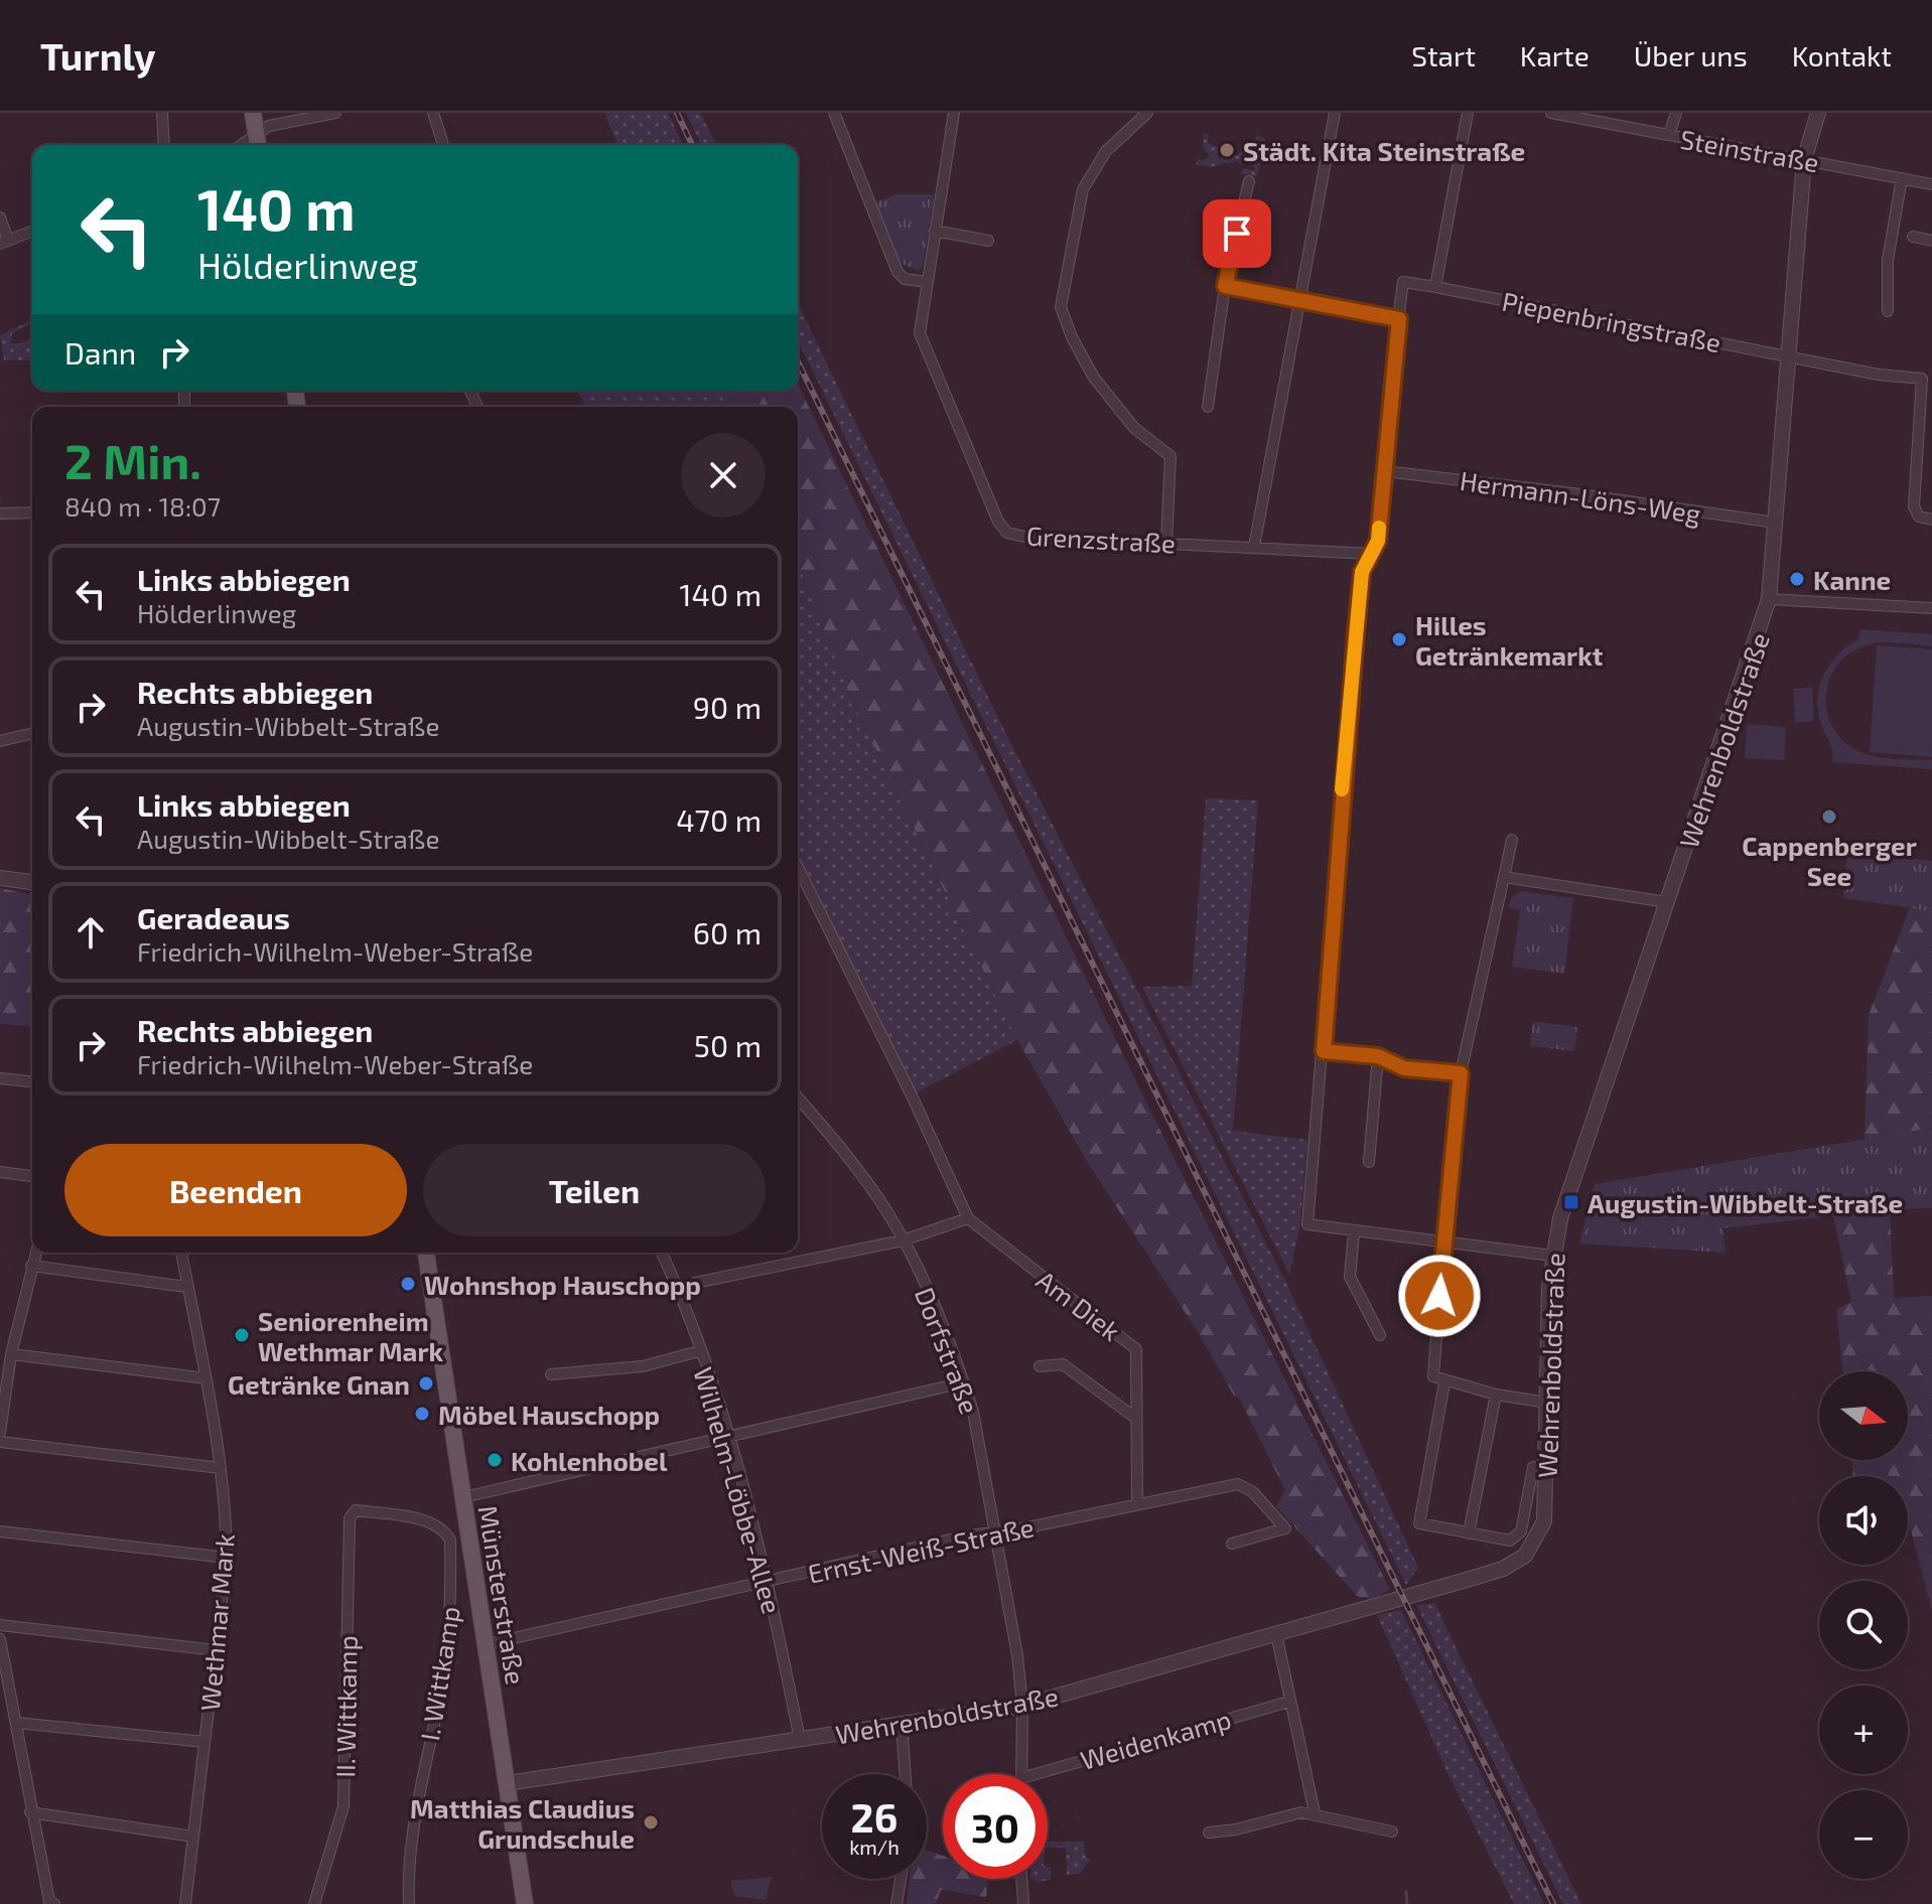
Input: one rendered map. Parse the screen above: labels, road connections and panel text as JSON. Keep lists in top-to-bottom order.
{
  "streets": {
    "main road": ["Münsterstraße"],
    "street": [
      "Steinstraße",
      "Piepenbringstraße",
      "Hermann-Löns-Weg",
      "Grenzstraße",
      "Wehrenboldstraße",
      "Am Diek",
      "Dorfstraße",
      "Wilhelm-Löbbe-Allee",
      "Ernst-Weiß-Straße",
      "Wethmar Mark",
      "I. Wittkamp",
      "II. Wittkamp",
      "Weidenkamp"
    ]
  },
  "crossings": [
    ["Steinstraße", "Wehrenboldstraße"],
    ["Piepenbringstraße", "Wehrenboldstraße"],
    ["Hermann-Löns-Weg", "Wehrenboldstraße"],
    ["Wehrenboldstraße", "Dorfstraße"],
    ["Wehrenboldstraße", "Wilhelm-Löbbe-Allee"],
    ["Wehrenboldstraße", "Münsterstraße"],
    ["Am Diek", "Ernst-Weiß-Straße"],
    ["Dorfstraße", "Ernst-Weiß-Straße"],
    ["Wilhelm-Löbbe-Allee", "Ernst-Weiß-Straße"],
    ["Ernst-Weiß-Straße", "Münsterstraße"],
    ["I. Wittkamp", "II. Wittkamp"]
  ],
  "places": {
    "other": [
      "Städt. Kita Steinstraße",
      "Kanne",
      "Hilles Getränkemarkt",
      "Cappenberger See",
      "Wohnshop Hauschopp",
      "Seniorenheim Wethmar Mark",
      "Getränke Gnan",
      "Möbel Hauschopp",
      "Kohlenhobel",
      "Matthias Claudius Grundschule"
    ],
    "transit": ["Augustin-Wibbelt-Straße"]
  },
  "north": "right",
  "page": {
    "header": "Turnly",
    "nav": [
      "Start",
      "Karte",
      "Über uns",
      "Kontakt"
    ],
    "turn": ["140 m", "Hölderlinweg"],
    "then": "Dann",
    "heading": ["2 Min.", "840 m · 18:07"],
    "list": [
      {
        "name": "Links abbiegen",
        "note": "Hölderlinweg",
        "value": "140 m"
      },
      {
        "name": "Rechts abbiegen",
        "note": "Augustin-Wibbelt-Straße",
        "value": "90 m"
      },
      {
        "name": "Links abbiegen",
        "note": "Augustin-Wibbelt-Straße",
        "value": "470 m"
      },
      {
        "name": "Geradeaus",
        "note": "Friedrich-Wilhelm-Weber-Straße",
        "value": "60 m"
      },
      {
        "name": "Rechts abbiegen",
        "note": "Friedrich-Wilhelm-Weber-Straße",
        "value": "50 m"
      }
    ],
    "buttons": ["Beenden", "Teilen"],
    "map_buttons": ["+", "−"],
    "speed": "26 km/h",
    "limit": "30"
  }
}
